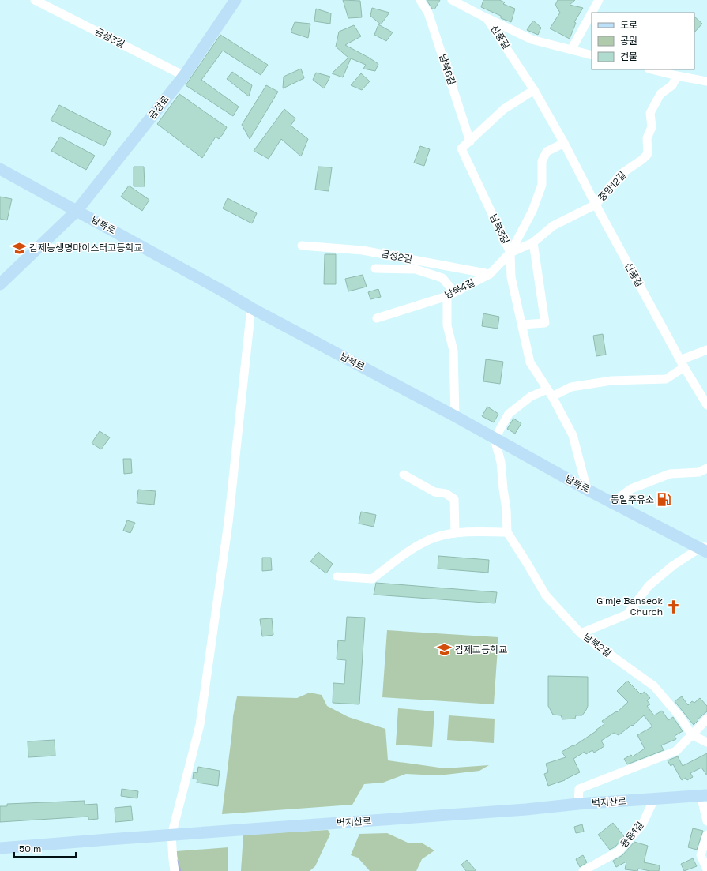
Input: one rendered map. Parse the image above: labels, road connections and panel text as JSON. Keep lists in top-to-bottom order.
{
  "streets": {
    "street": [
      "신풍길",
      "금성3길",
      "남북6길",
      "금성로",
      "중앙12길",
      "남북로",
      "남북3길",
      "금성2길",
      "남북4길",
      "남북2길",
      "벽지산로",
      "용동1길"
    ]
  },
  "crossings": [
    ["신풍길", "중앙12길"],
    ["신풍길", "남북4길"],
    ["금성3길", "금성로"],
    ["남북6길", "남북3길"],
    ["금성로", "남북로"],
    ["중앙12길", "남북4길"],
    ["남북로", "남북3길"],
    ["남북로", "남북2길"],
    ["남북3길", "남북4길"],
    ["금성2길", "남북4길"],
    ["벽지산로", "용동1길"]
  ],
  "places": {
    "school or university": ["김제농생명마이스터고등학교", "김제고등학교"],
    "fuel station": ["동일주유소"],
    "church": ["Gimje Banseok Church"]
  },
  "legend": ["도로", "공원", "건물"],
  "scale_bar": "50 m"
}
